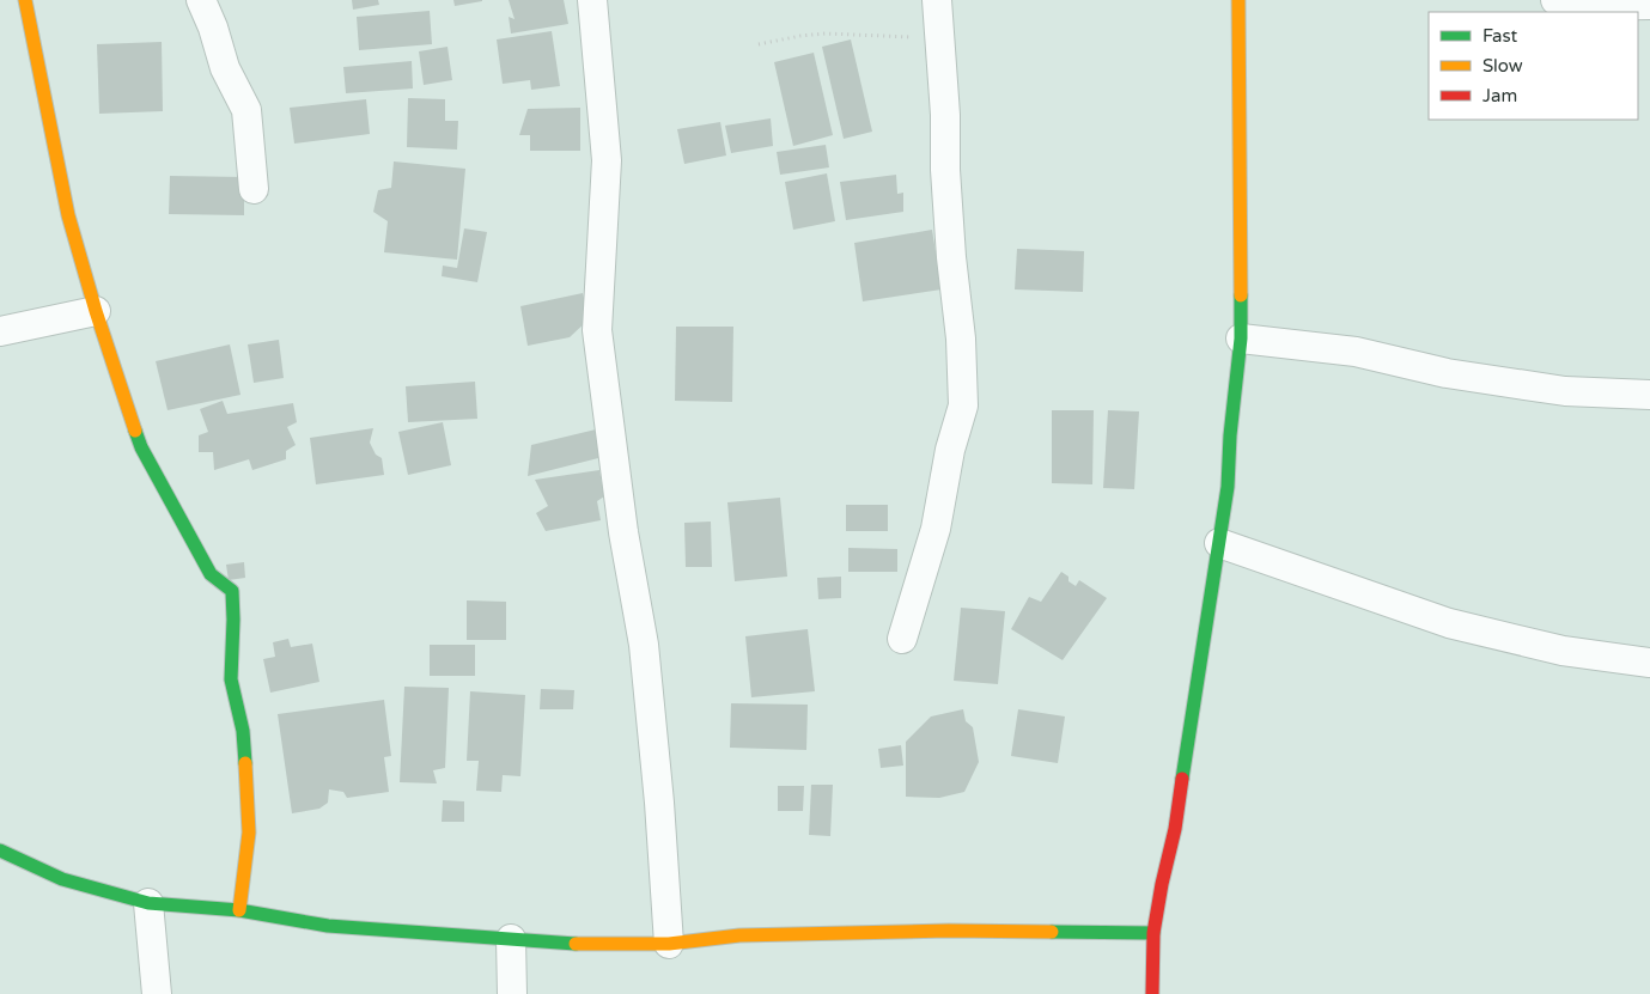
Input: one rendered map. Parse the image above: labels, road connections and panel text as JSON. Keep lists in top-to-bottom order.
{
  "legend": ["Fast", "Slow", "Jam"]
}
